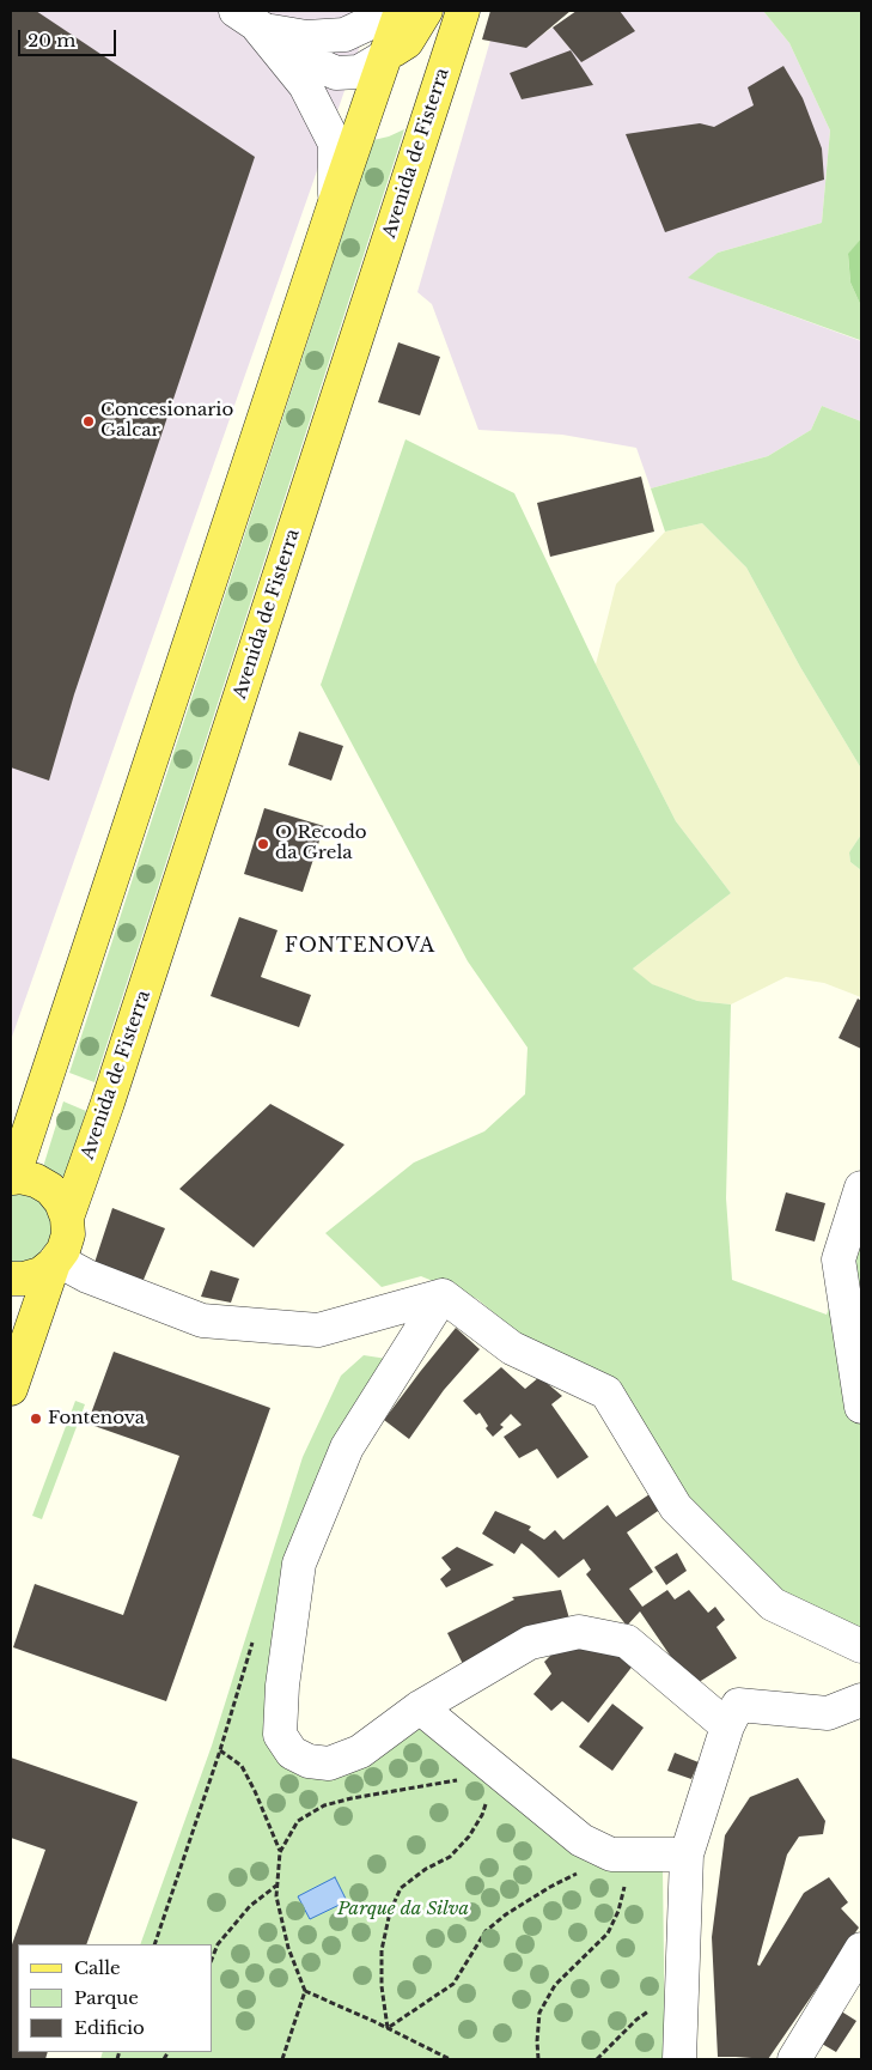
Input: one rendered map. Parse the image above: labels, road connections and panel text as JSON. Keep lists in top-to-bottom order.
{
  "streets": {
    "main road": ["Avenida de Fisterra"]
  },
  "districts": ["FONTENOVA"],
  "parks": ["Parque da Silva"],
  "places": ["Concesionario Galcar", "O Recodo da Grela", "Fontenova"],
  "legend": ["Calle", "Parque", "Edificio"],
  "scale_bar": "20 m"
}
